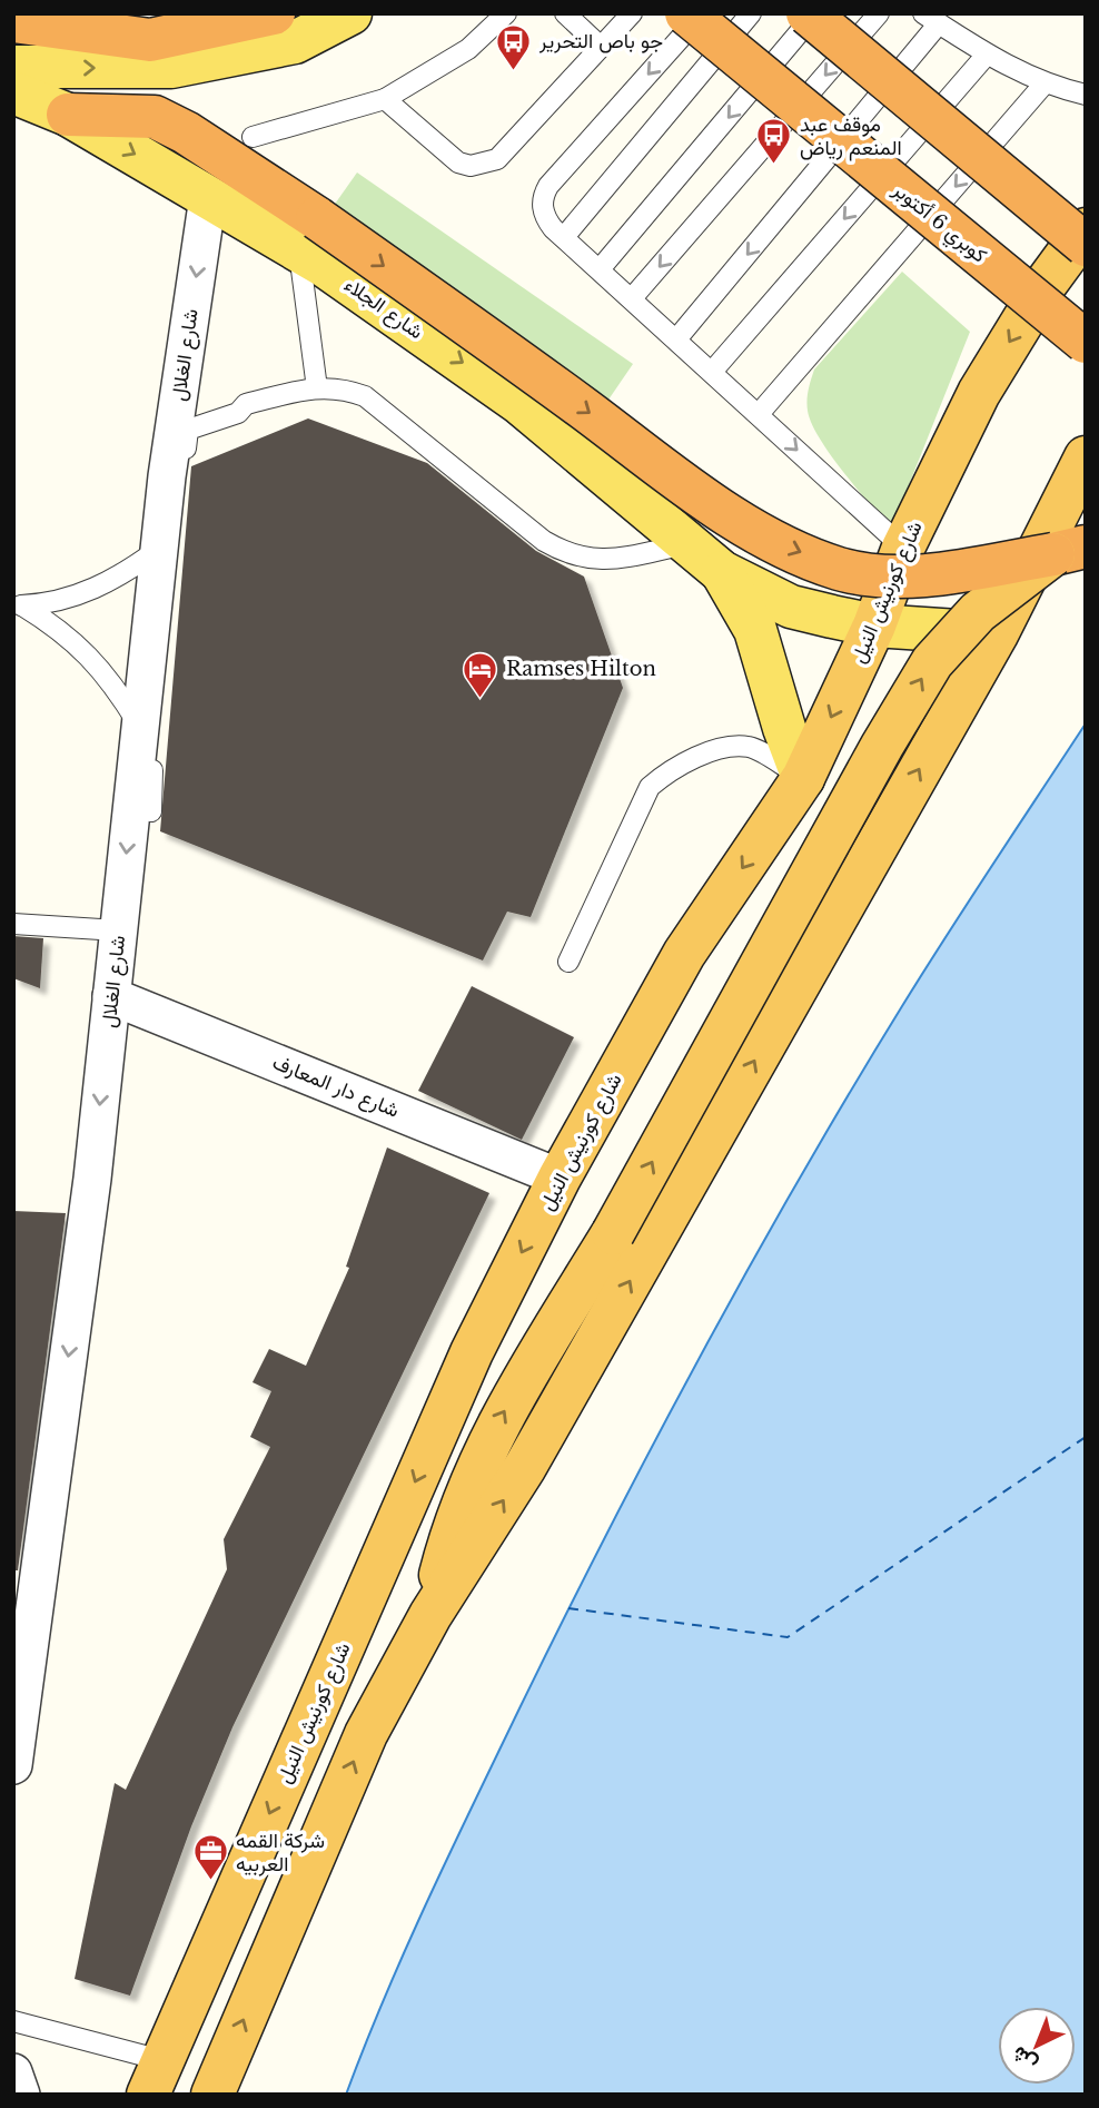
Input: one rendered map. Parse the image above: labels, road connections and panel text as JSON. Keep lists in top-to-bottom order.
{
  "streets": {
    "highway": ["كوبري 6 أكتوبر", "شارع كورنيش النيل"],
    "main road": ["شارع الجلاء"],
    "street": ["شارع الغلال", "شارع دار المعارف"]
  },
  "crossings": [
    ["شارع الجلاء", "شارع الغلال"],
    ["شارع الجلاء", "شارع كورنيش النيل"],
    ["شارع الغلال", "شارع دار المعارف"],
    ["شارع كورنيش النيل", "شارع دار المعارف"]
  ],
  "one_way": ["شارع الجلاء", "شارع الغلال"],
  "places": {
    "bus stop": ["جو باص التحرير", "موقف عبد المنعم رياض"],
    "hotel": ["Ramses Hilton"],
    "office": ["شركة القمه العربيه"]
  },
  "north": "bottom left"
}
